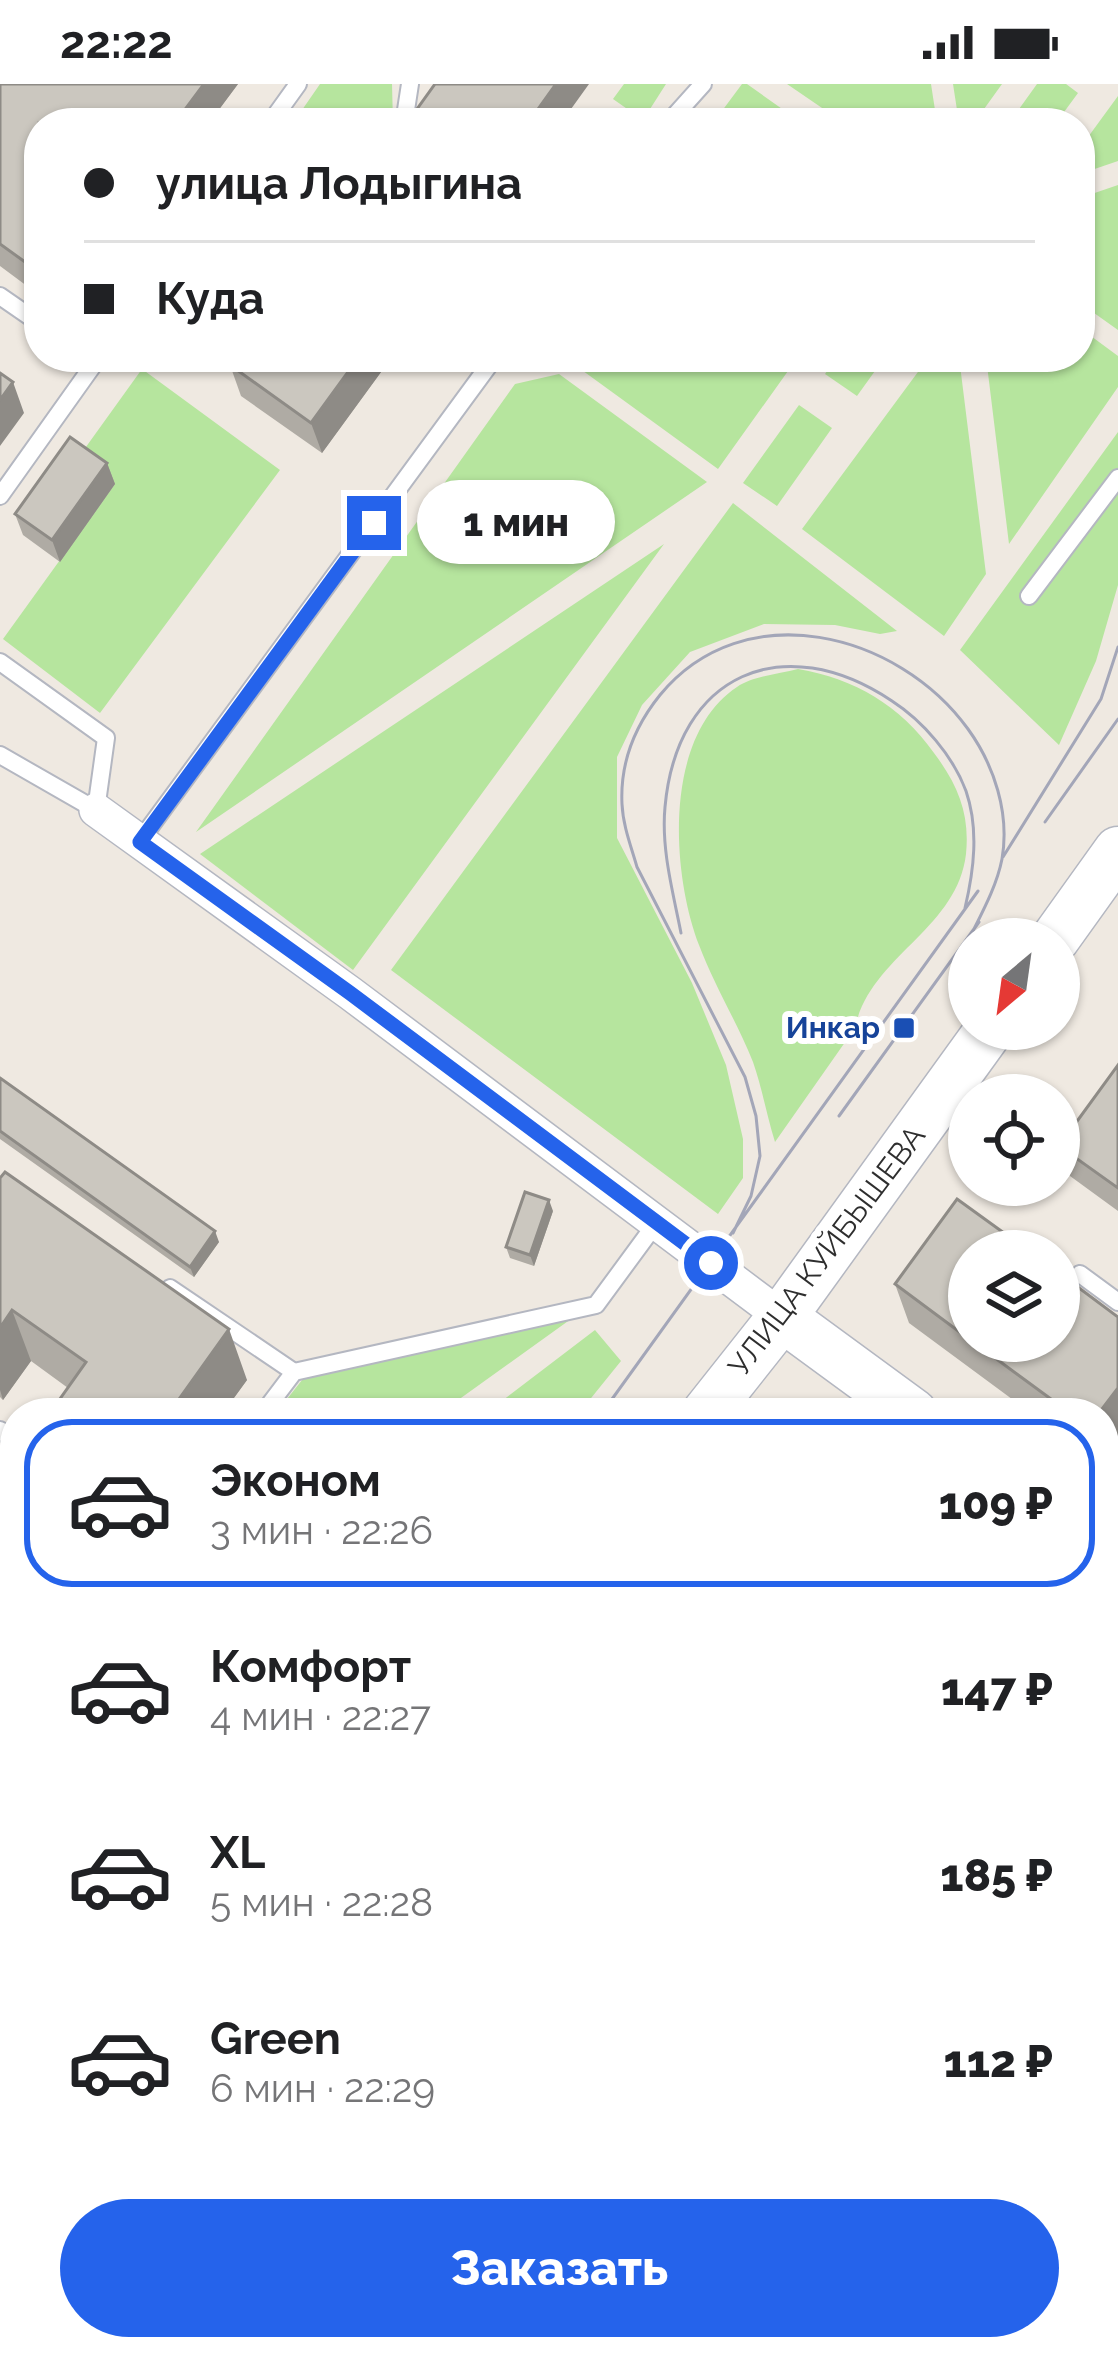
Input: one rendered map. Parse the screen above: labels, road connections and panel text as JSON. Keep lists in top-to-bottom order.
{
  "streets": {
    "main road": ["УЛИЦА КУЙБЫШЕВА"]
  },
  "places": {
    "transit": ["Инкар"]
  },
  "north": "bottom left",
  "page": {
    "status": "22:22",
    "banner": ["улица Лодыгина", "Куда"],
    "bubble": "1 мин",
    "list": [
      {
        "name": "Эконом",
        "note": "3 мин · 22:26",
        "value": "109 ₽"
      },
      {
        "name": "Комфорт",
        "note": "4 мин · 22:27",
        "value": "147 ₽"
      },
      {
        "name": "XL",
        "note": "5 мин · 22:28",
        "value": "185 ₽"
      },
      {
        "name": "Green",
        "note": "6 мин · 22:29",
        "value": "112 ₽"
      }
    ],
    "buttons": "Заказать"
  }
}
